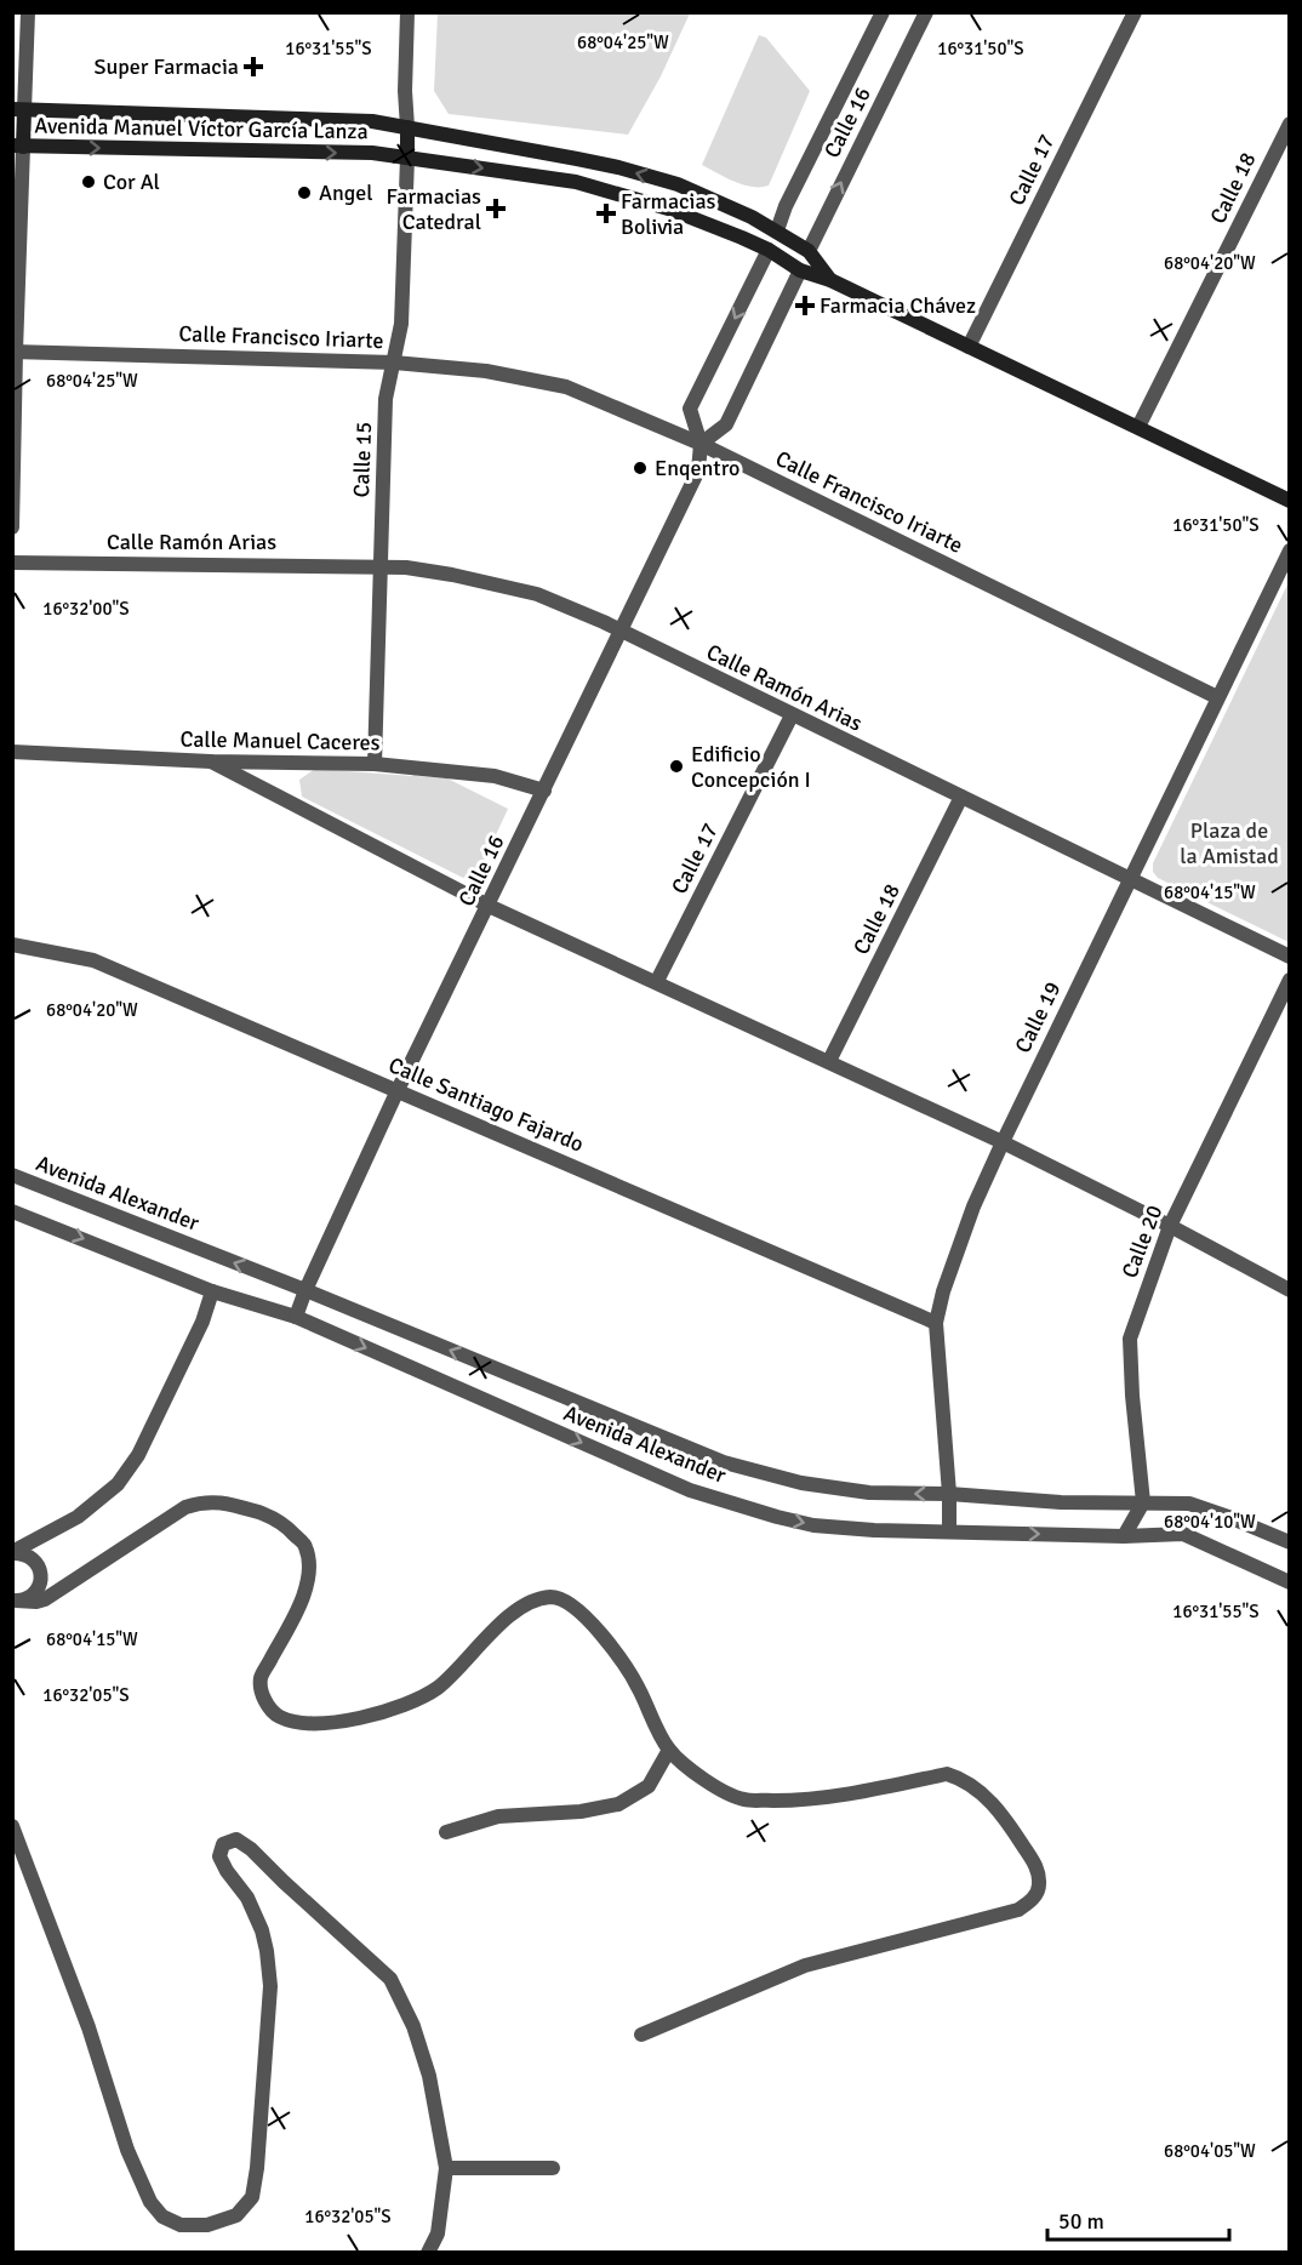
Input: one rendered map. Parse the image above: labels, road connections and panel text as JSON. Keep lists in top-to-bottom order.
{
  "streets": {
    "main road": ["Avenida Manuel Víctor García Lanza"],
    "street": [
      "Calle 16",
      "Calle 17",
      "Calle 18",
      "Calle Francisco Iriarte",
      "Calle 15",
      "Calle Ramón Arias",
      "Calle Manuel Caceres",
      "Calle 19",
      "Calle Santiago Fajardo",
      "Avenida Alexander",
      "Calle 20"
    ]
  },
  "crossings": [
    ["Calle 16", "Avenida Manuel Víctor García Lanza"],
    ["Calle 16", "Calle Francisco Iriarte"],
    ["Calle 16", "Calle Ramón Arias"],
    ["Calle 16", "Calle Manuel Caceres"],
    ["Calle 16", "Calle Santiago Fajardo"],
    ["Calle 16", "Avenida Alexander"],
    ["Avenida Manuel Víctor García Lanza", "Calle 15"],
    ["Calle 17", "Calle Ramón Arias"],
    ["Calle 18", "Calle Ramón Arias"],
    ["Calle Francisco Iriarte", "Calle 15"],
    ["Calle Francisco Iriarte", "Calle 19"],
    ["Calle 15", "Calle Ramón Arias"],
    ["Calle 15", "Calle Manuel Caceres"],
    ["Calle Ramón Arias", "Calle 19"],
    ["Calle 19", "Calle Santiago Fajardo"],
    ["Calle 19", "Avenida Alexander"],
    ["Avenida Alexander", "Calle 20"]
  ],
  "parks": ["Plaza de la Amistad"],
  "places": {
    "health": [
      "Super Farmacia",
      "Farmacias Catedral",
      "Farmacias Bolivia",
      "Farmacia Chávez"
    ],
    "other": [
      "Cor Al",
      "Angel",
      "Enqentro",
      "Edificio Concepción I"
    ]
  },
  "scale_bar": "50 m",
  "coordinates": [
    "68°04'25\"W",
    "16°31'55\"S",
    "16°31'50\"S",
    "68°04'20\"W",
    "16°32'00\"S",
    "68°04'15\"W",
    "68°04'10\"W",
    "16°32'05\"S",
    "68°04'05\"W"
  ]
}
